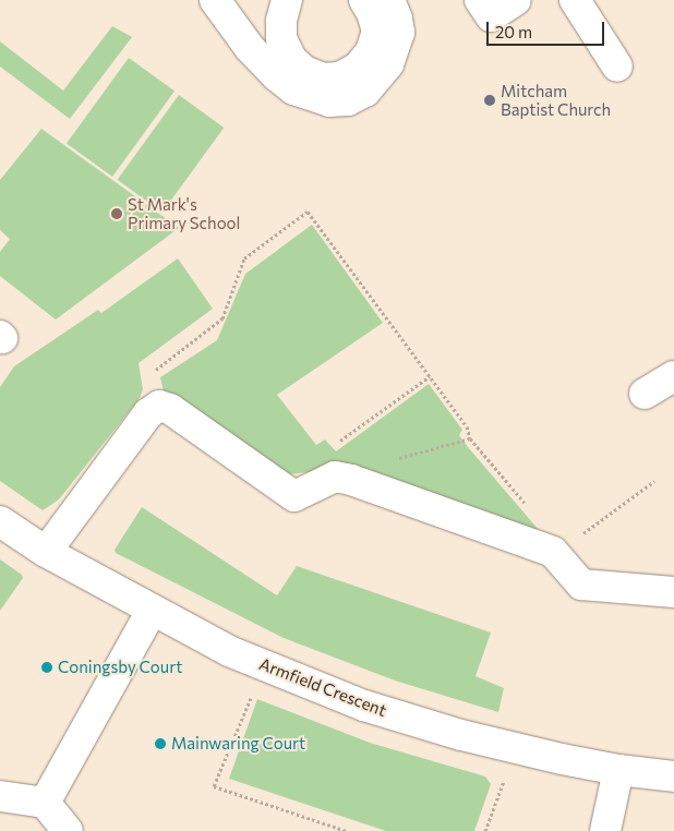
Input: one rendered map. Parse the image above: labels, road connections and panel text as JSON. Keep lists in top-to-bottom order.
{
  "streets": {
    "street": ["Armfield Crescent"]
  },
  "places": [
    "Mitcham Baptist Church",
    "St Mark's Primary School",
    "Coningsby Court",
    "Mainwaring Court"
  ],
  "scale_bar": "20 m"
}
